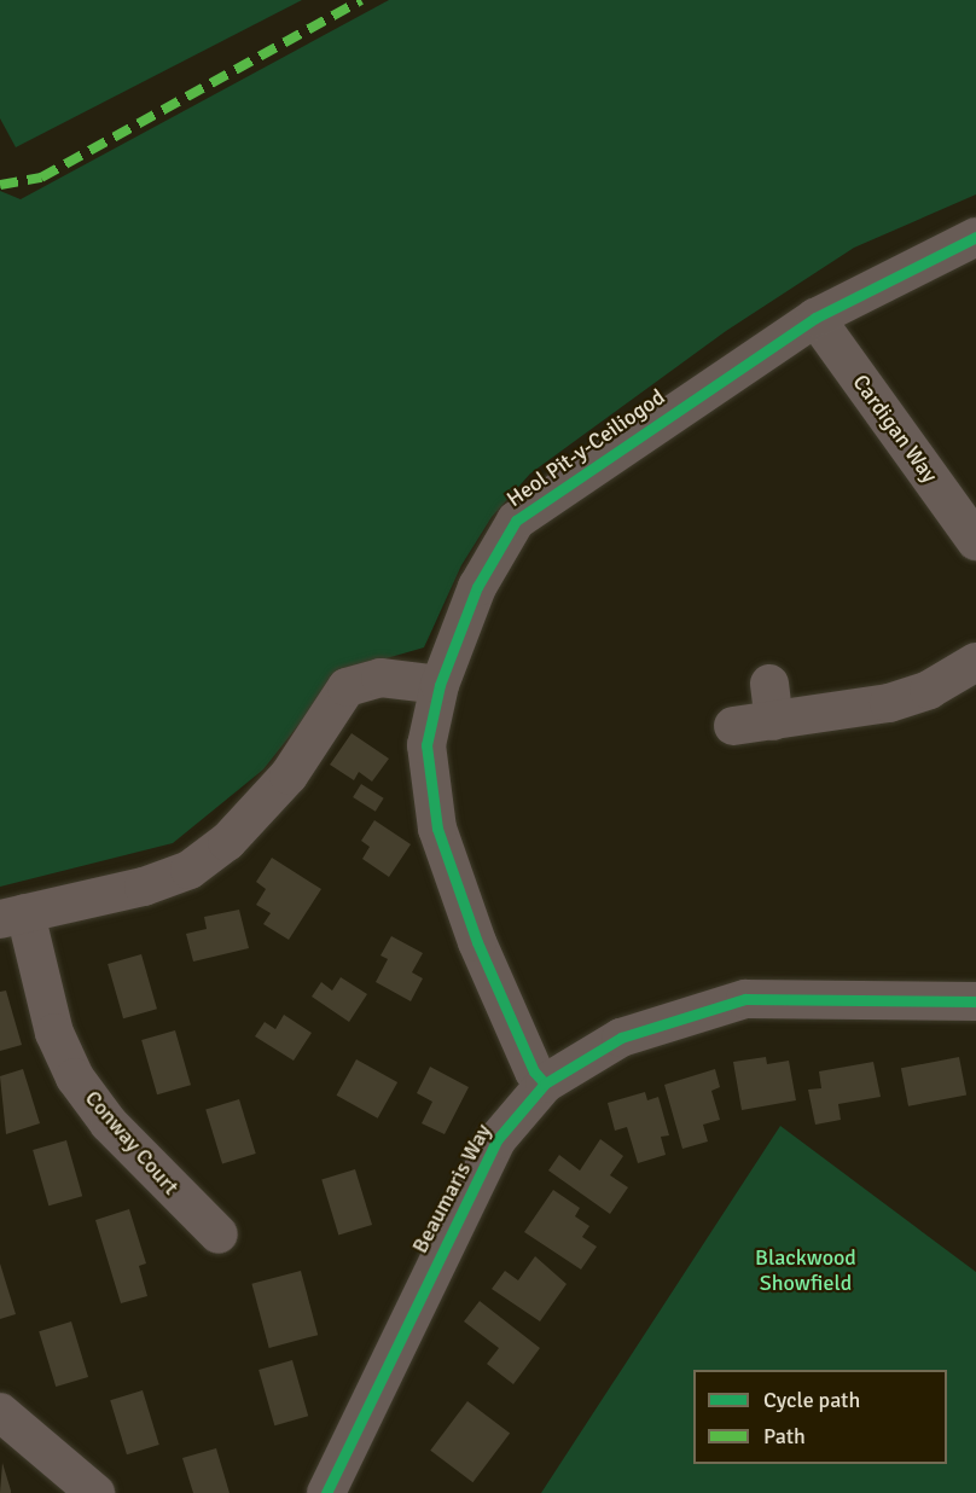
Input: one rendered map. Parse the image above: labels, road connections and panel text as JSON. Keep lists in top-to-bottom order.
{
  "streets": {
    "street": [
      "Cardigan Way",
      "Heol Pit-y-Ceiliogod",
      "Conway Court",
      "Beaumaris Way"
    ]
  },
  "crossings": [
    ["Cardigan Way", "Heol Pit-y-Ceiliogod"],
    ["Heol Pit-y-Ceiliogod", "Beaumaris Way"]
  ],
  "parks": ["Blackwood Showfield"],
  "legend": ["Cycle path", "Path"]
}
